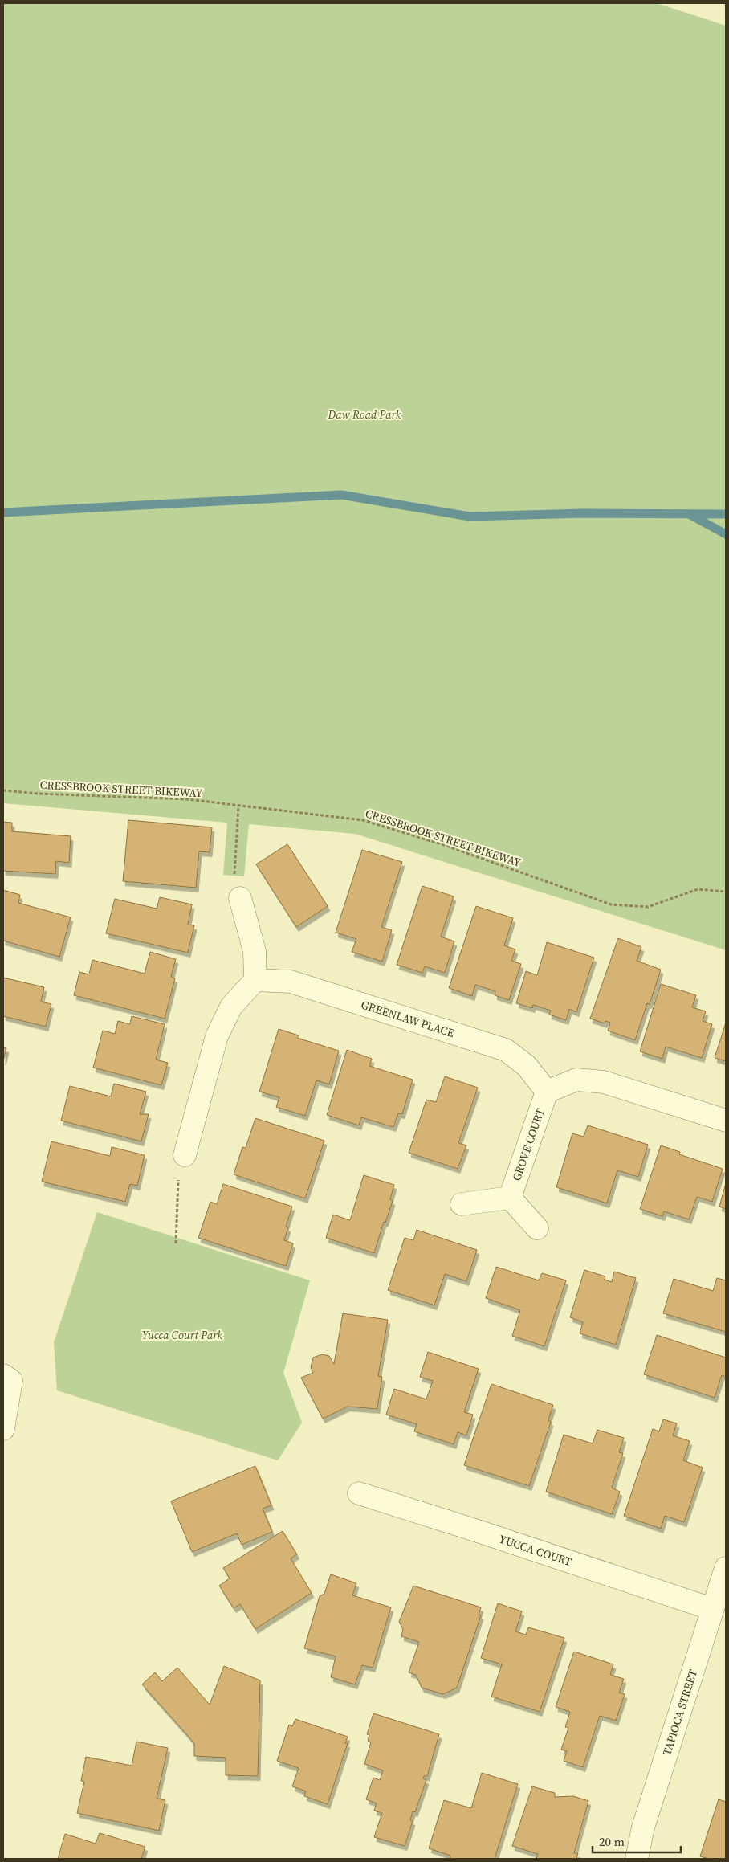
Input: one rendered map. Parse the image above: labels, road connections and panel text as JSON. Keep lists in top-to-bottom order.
{
  "streets": {
    "street": [
      "GREENLAW PLACE",
      "GROVE COURT",
      "YUCCA COURT",
      "TAPIOCA STREET"
    ],
    "path": ["CRESSBROOK STREET BIKEWAY"]
  },
  "crossings": [
    ["GREENLAW PLACE", "GROVE COURT"],
    ["YUCCA COURT", "TAPIOCA STREET"]
  ],
  "parks": ["Daw Road Park", "Yucca Court Park"],
  "scale_bar": "20 m"
}
